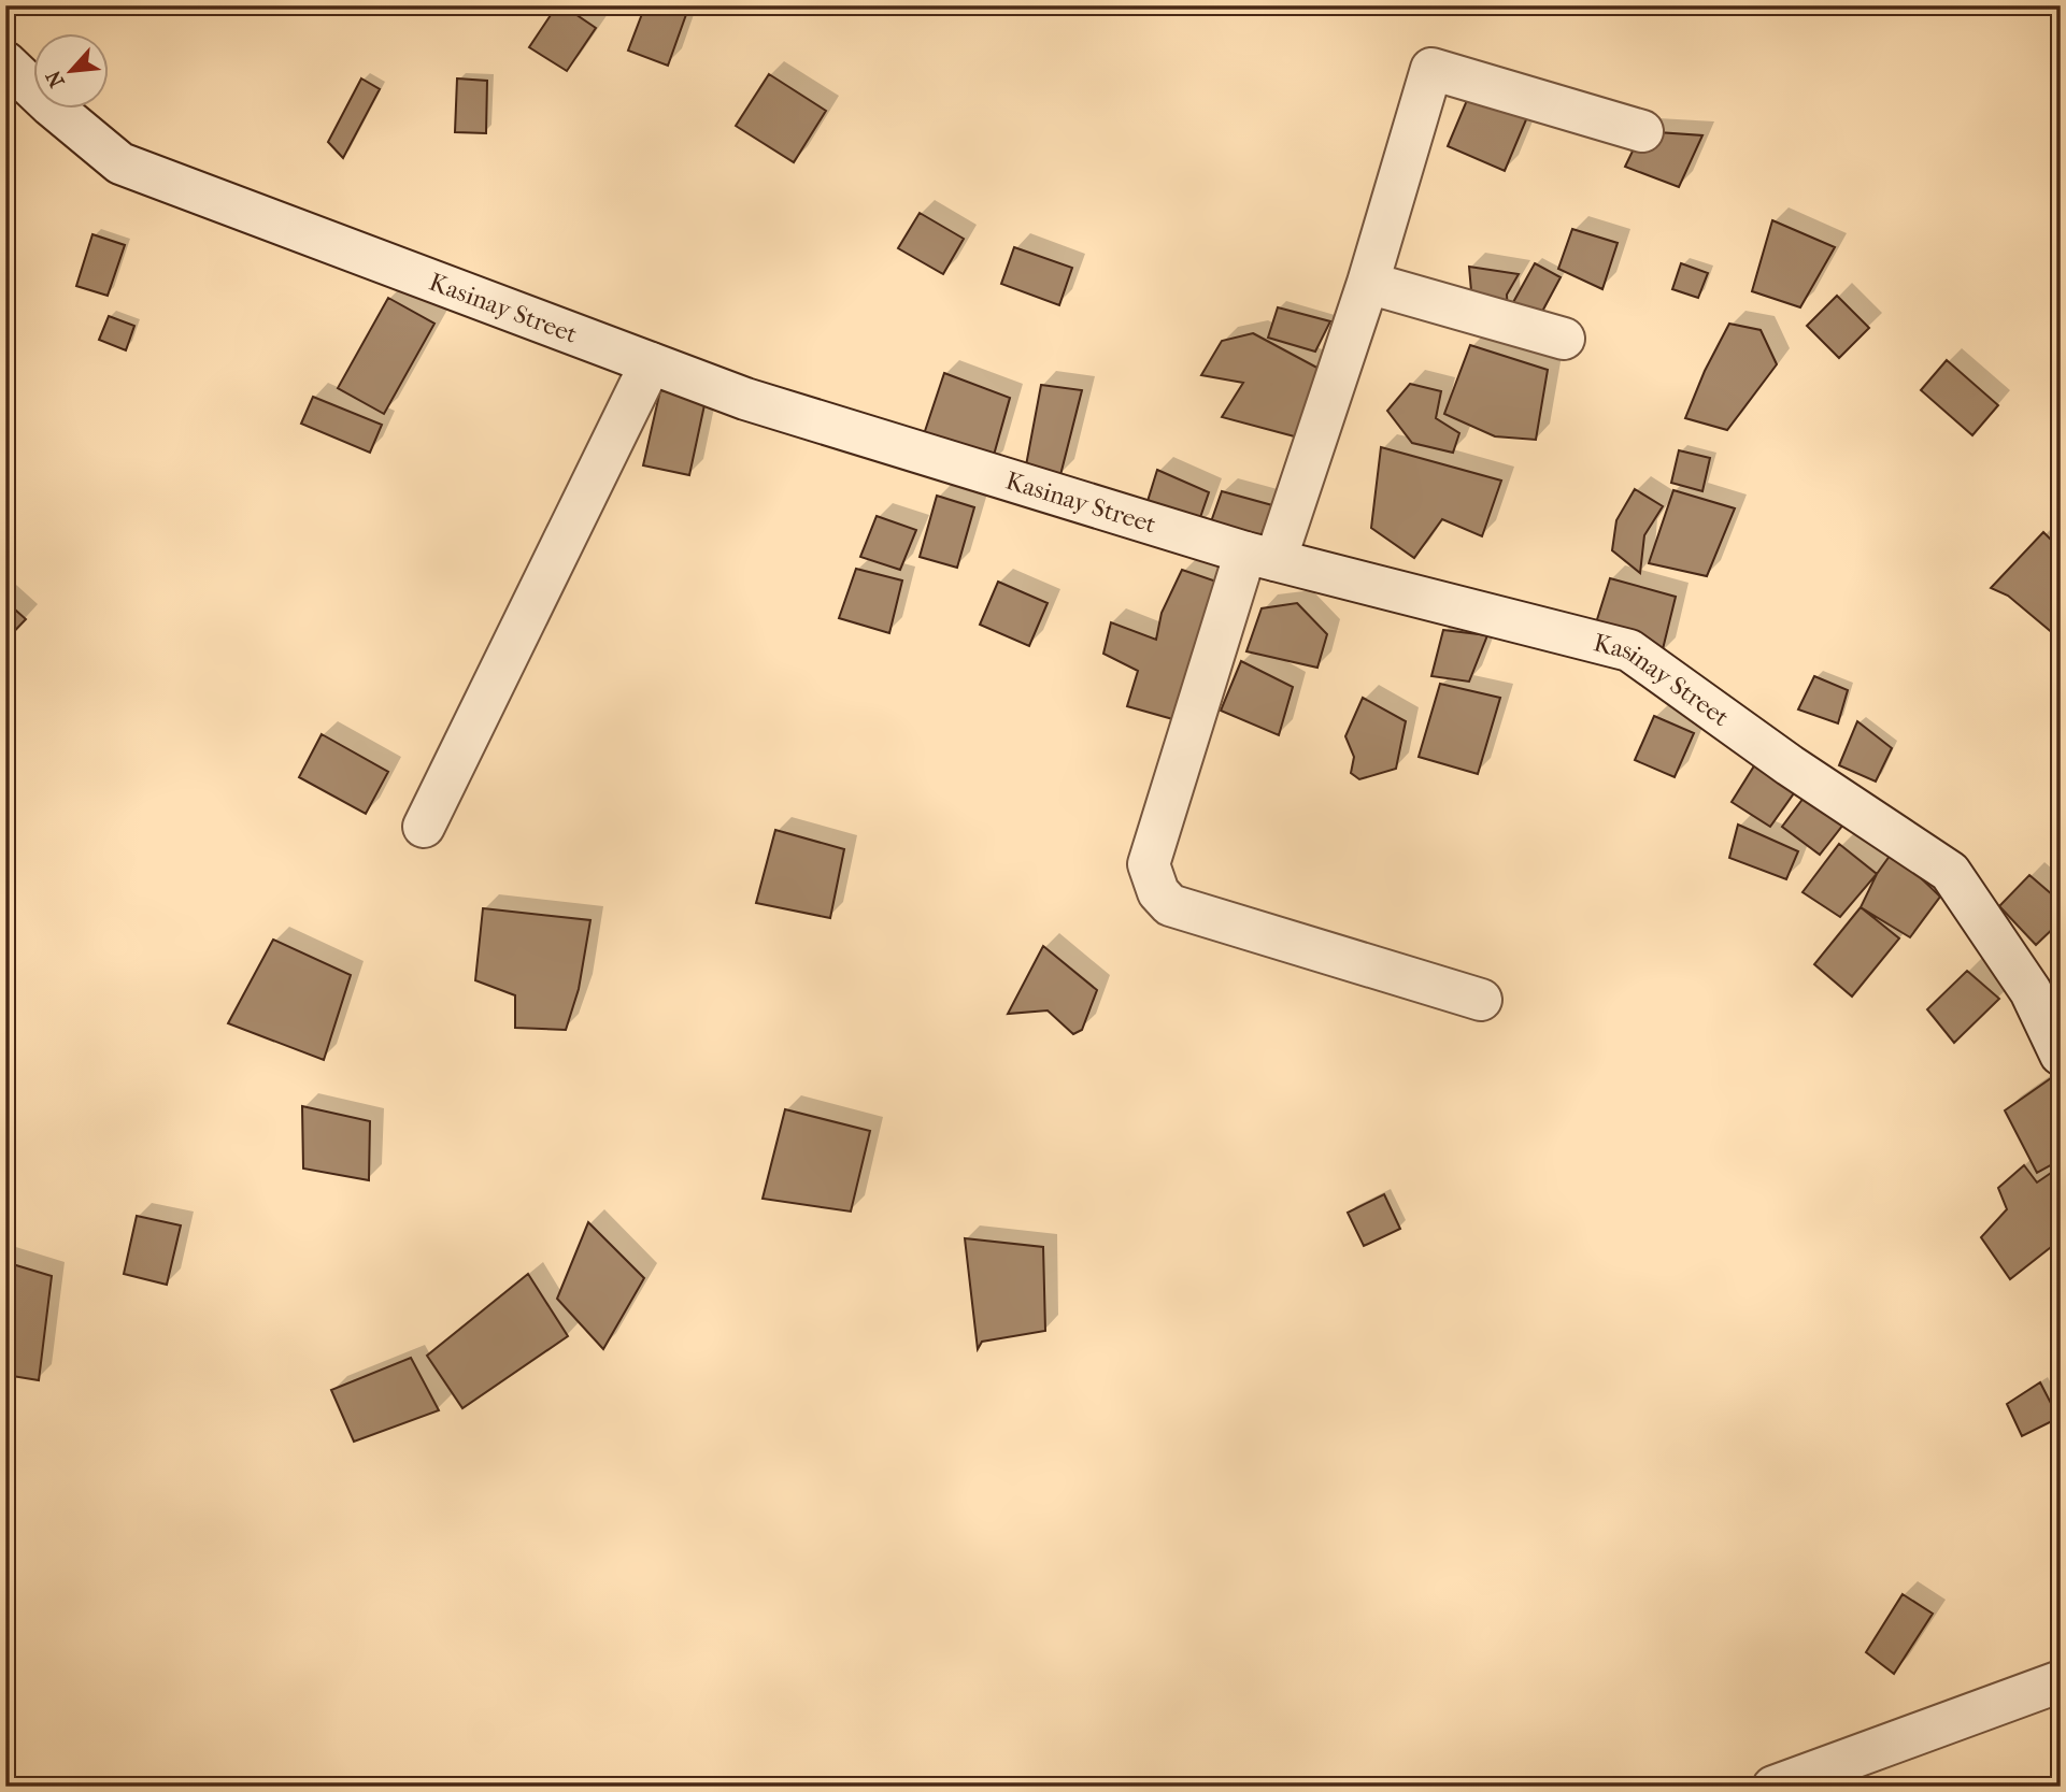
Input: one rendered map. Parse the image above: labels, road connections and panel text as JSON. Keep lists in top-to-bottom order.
{
  "streets": {
    "street": ["Kasinay Street"]
  },
  "north": "bottom left"
}
